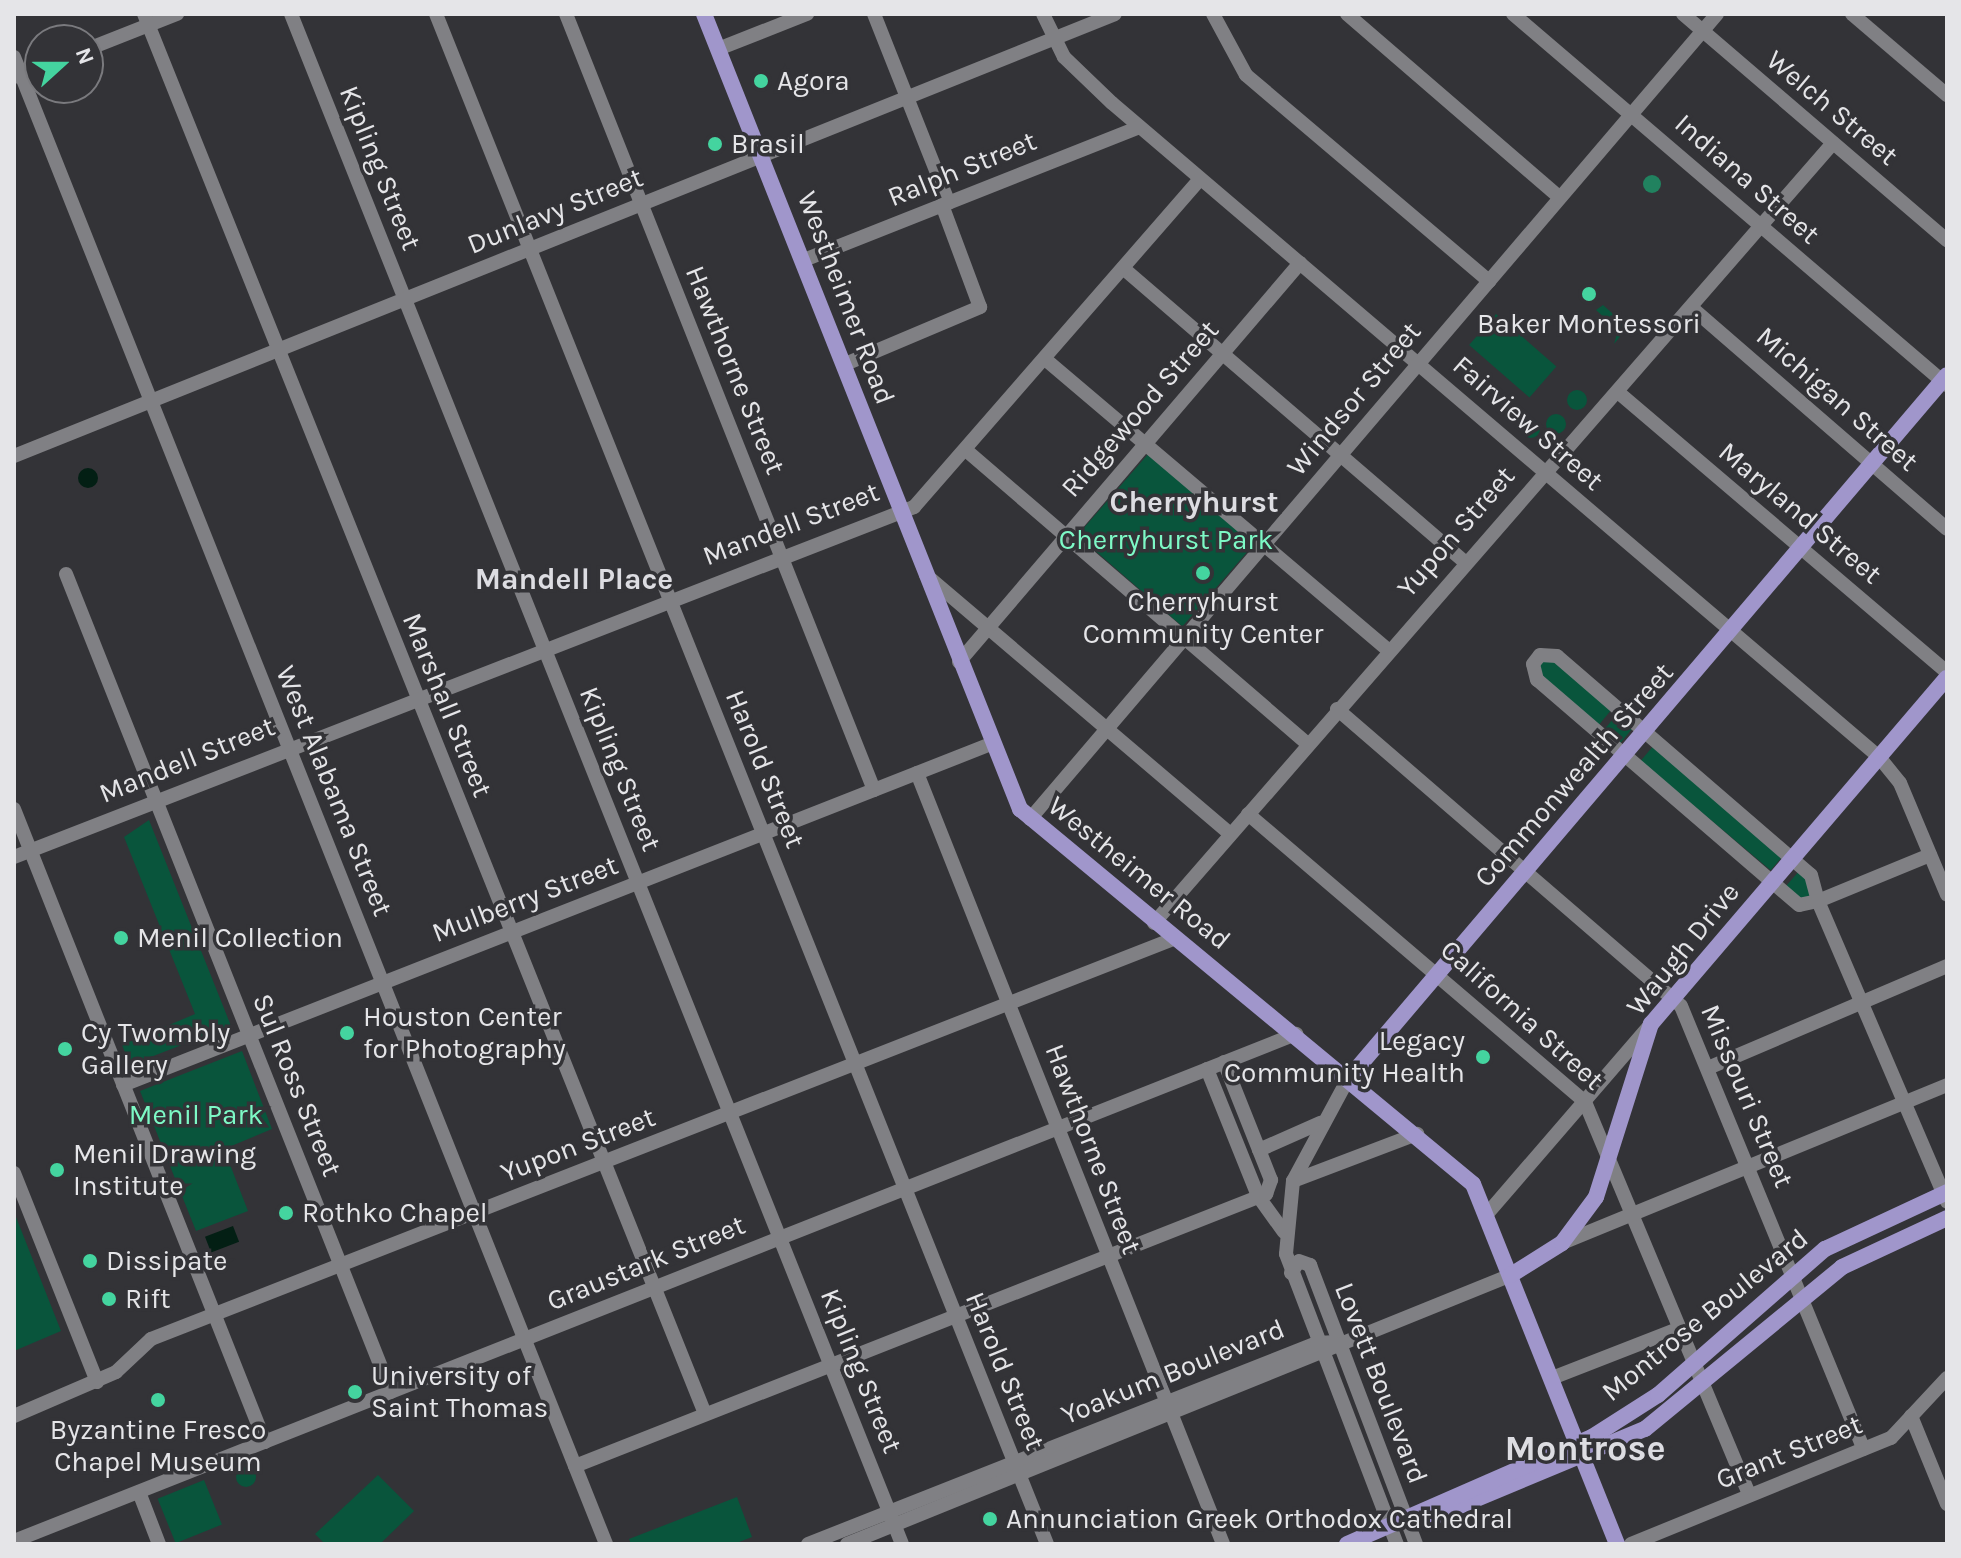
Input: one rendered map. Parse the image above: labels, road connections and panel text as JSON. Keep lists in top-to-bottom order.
{
  "streets": {
    "main road": [
      "Westheimer Road",
      "Commonwealth Street",
      "Waugh Drive",
      "Montrose Boulevard"
    ],
    "street": [
      "Welch Street",
      "Kipling Street",
      "Ralph Street",
      "Indiana Street",
      "Dunlavy Street",
      "Hawthorne Street",
      "Windsor Street",
      "Michigan Street",
      "Ridgewood Street",
      "Fairview Street",
      "Maryland Street",
      "Mandell Street",
      "Yupon Street",
      "Marshall Street",
      "Harold Street",
      "West Alabama Street",
      "Mulberry Street",
      "California Street",
      "Sul Ross Street",
      "Missouri Street",
      "Graustark Street",
      "Yoakum Boulevard",
      "Lovett Boulevard",
      "Grant Street"
    ]
  },
  "crossings": [
    ["Welch Street", "Windsor Street"],
    ["Welch Street", "Yupon Street"],
    ["Kipling Street", "Dunlavy Street"],
    ["Kipling Street", "Mandell Street"],
    ["Kipling Street", "Yupon Street"],
    ["Kipling Street", "Mulberry Street"],
    ["Kipling Street", "Graustark Street"],
    ["Kipling Street", "Yoakum Boulevard"],
    ["Ralph Street", "Westheimer Road"],
    ["Ralph Street", "Fairview Street"],
    ["Indiana Street", "Windsor Street"],
    ["Indiana Street", "Yupon Street"],
    ["Indiana Street", "Commonwealth Street"],
    ["Dunlavy Street", "Westheimer Road"],
    ["Dunlavy Street", "Hawthorne Street"],
    ["Dunlavy Street", "Fairview Street"],
    ["Dunlavy Street", "Marshall Street"],
    ["Dunlavy Street", "Harold Street"],
    ["Dunlavy Street", "West Alabama Street"],
    ["Westheimer Road", "Windsor Street"],
    ["Westheimer Road", "Ridgewood Street"],
    ["Westheimer Road", "Mandell Street"],
    ["Westheimer Road", "Yupon Street"],
    ["Westheimer Road", "Commonwealth Street"],
    ["Westheimer Road", "Mulberry Street"],
    ["Westheimer Road", "Waugh Drive"],
    ["Westheimer Road", "Graustark Street"],
    ["Westheimer Road", "Montrose Boulevard"],
    ["Westheimer Road", "Yoakum Boulevard"],
    ["Hawthorne Street", "Mandell Street"],
    ["Hawthorne Street", "Yupon Street"],
    ["Hawthorne Street", "Mulberry Street"],
    ["Hawthorne Street", "Graustark Street"],
    ["Hawthorne Street", "Yoakum Boulevard"],
    ["Windsor Street", "Fairview Street"],
    ["Michigan Street", "Yupon Street"],
    ["Michigan Street", "Commonwealth Street"],
    ["Ridgewood Street", "Fairview Street"],
    ["Fairview Street", "Mandell Street"],
    ["Fairview Street", "Yupon Street"],
    ["Fairview Street", "Commonwealth Street"],
    ["Fairview Street", "Waugh Drive"],
    ["Maryland Street", "Yupon Street"],
    ["Maryland Street", "Commonwealth Street"],
    ["Maryland Street", "Waugh Drive"],
    ["Mandell Street", "Marshall Street"],
    ["Mandell Street", "Harold Street"],
    ["Mandell Street", "West Alabama Street"],
    ["Mandell Street", "Sul Ross Street"],
    ["Yupon Street", "Marshall Street"],
    ["Yupon Street", "Harold Street"],
    ["Yupon Street", "West Alabama Street"],
    ["Yupon Street", "California Street"],
    ["Yupon Street", "Sul Ross Street"],
    ["Yupon Street", "Missouri Street"],
    ["Marshall Street", "Mulberry Street"],
    ["Marshall Street", "Graustark Street"],
    ["Harold Street", "Mulberry Street"],
    ["Harold Street", "Graustark Street"],
    ["Harold Street", "Yoakum Boulevard"],
    ["Commonwealth Street", "California Street"],
    ["Commonwealth Street", "Missouri Street"],
    ["Commonwealth Street", "Lovett Boulevard"],
    ["West Alabama Street", "Mulberry Street"],
    ["West Alabama Street", "Graustark Street"],
    ["Mulberry Street", "Sul Ross Street"],
    ["Waugh Drive", "California Street"],
    ["Waugh Drive", "Missouri Street"],
    ["Waugh Drive", "Yoakum Boulevard"],
    ["California Street", "Montrose Boulevard"],
    ["California Street", "Grant Street"],
    ["Sul Ross Street", "Graustark Street"],
    ["Missouri Street", "Montrose Boulevard"],
    ["Missouri Street", "Grant Street"],
    ["Graustark Street", "Lovett Boulevard"],
    ["Montrose Boulevard", "Lovett Boulevard"],
    ["Yoakum Boulevard", "Lovett Boulevard"]
  ],
  "districts": ["Cherryhurst", "Mandell Place", "Montrose"],
  "parks": ["Cherryhurst Park", "Menil Park"],
  "places": [
    "Agora",
    "Brasil",
    "Baker Montessori",
    "Cherryhurst Community Center",
    "Menil Collection",
    "Houston Center for Photography",
    "Cy Twombly Gallery",
    "Legacy Community Health",
    "Menil Drawing Institute",
    "Rothko Chapel",
    "Dissipate",
    "Rift",
    "University of Saint Thomas",
    "Byzantine Fresco Chapel Museum",
    "Annunciation Greek Orthodox Cathedral"
  ],
  "north": "right"
}
